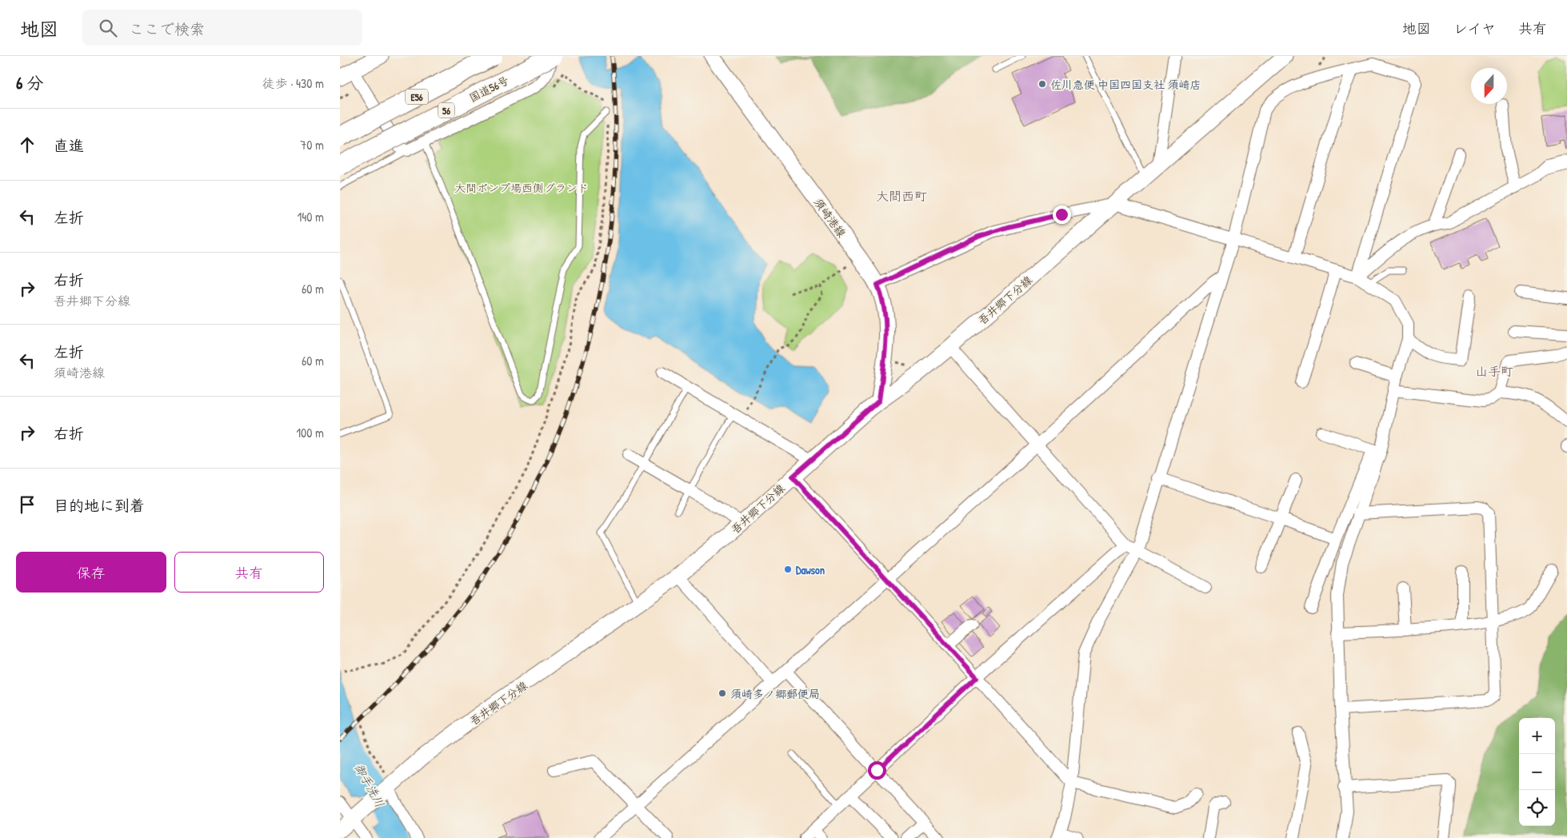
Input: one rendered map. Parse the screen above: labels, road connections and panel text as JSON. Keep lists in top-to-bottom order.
{
  "streets": {
    "highway": ["国道56号", "E56", "56"],
    "main road": ["須崎港線", "吾井郷下分線"]
  },
  "crossings": [
    ["須崎港線", "吾井郷下分線"]
  ],
  "districts": ["大間西町", "山手町"],
  "water": ["御手洗川"],
  "parks": ["大間ポンプ場西側グランド"],
  "places": ["佐川急便 中国四国支社 須崎店", "Dawson", "須崎多ノ郷郵便局"],
  "north": "bottom",
  "page": {
    "header": "地図",
    "search": "ここで検索",
    "nav": ["地図", "レイヤ", "共有"],
    "heading": ["6 分", "徒歩 · 430 m"],
    "list": [
      ["直進", "70 m"],
      ["左折", "140 m"],
      ["右折", "吾井郷下分線", "60 m"],
      ["左折", "須崎港線", "60 m"],
      ["右折", "100 m"],
      "目的地に到着"
    ],
    "buttons": ["保存", "共有"],
    "map_buttons": ["+", "−"]
  }
}
